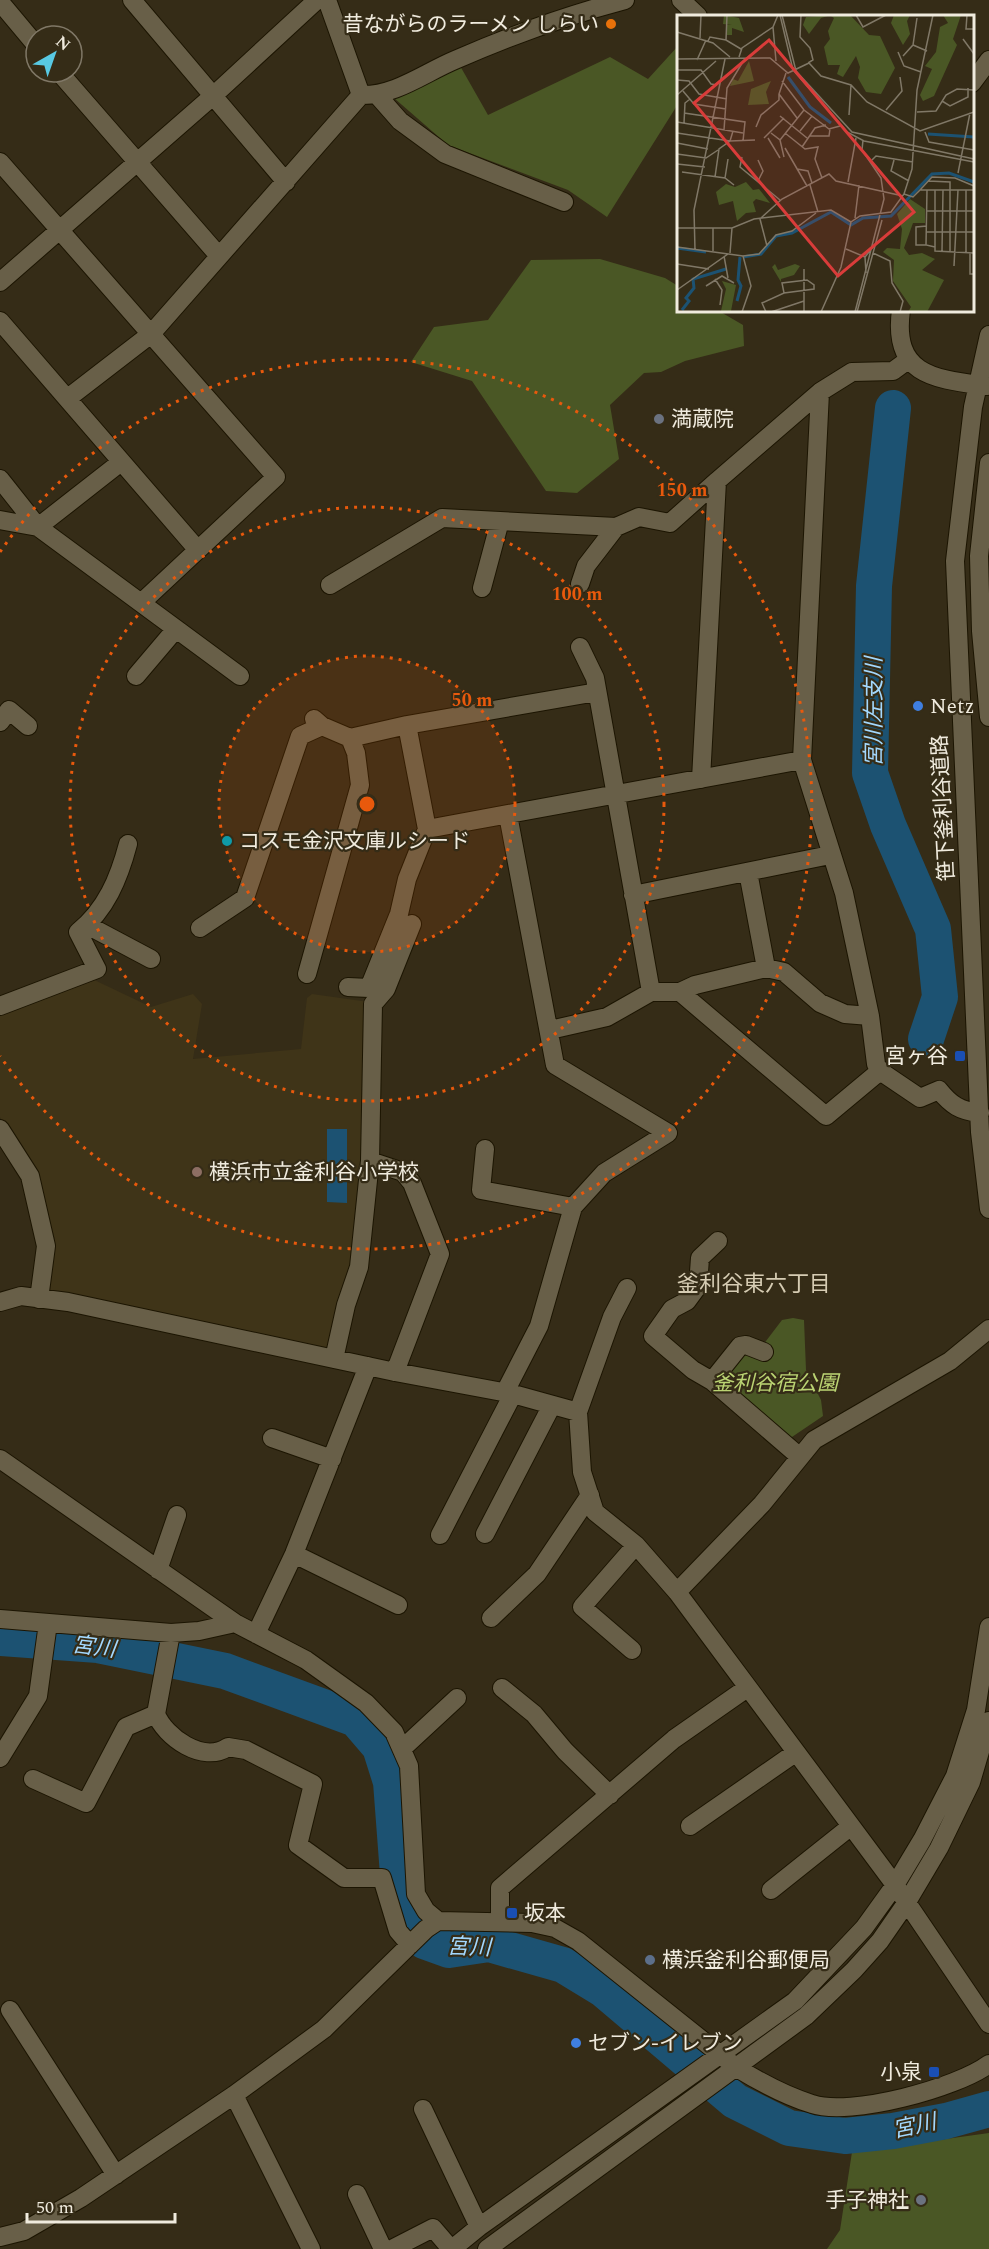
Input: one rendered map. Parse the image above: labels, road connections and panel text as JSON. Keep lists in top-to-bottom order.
{
  "streets": {
    "street": ["笹下釜利谷道路"]
  },
  "districts": ["釜利谷東六丁目"],
  "water": ["宮川左支川", "宮川"],
  "parks": ["釜利谷宿公園"],
  "places": {
    "other": [
      "昔ながらのラーメン しらい",
      "満蔵院",
      "Netz",
      "コスモ金沢文庫ルシード",
      "横浜市立釜利谷小学校",
      "横浜釜利谷郵便局",
      "セブン-イレブン",
      "手子神社"
    ],
    "transit": ["宮ヶ谷", "坂本", "小泉"]
  },
  "scale_bar": "50 m",
  "north": "top right",
  "rings": ["150 m", "100 m", "50 m"]
}
